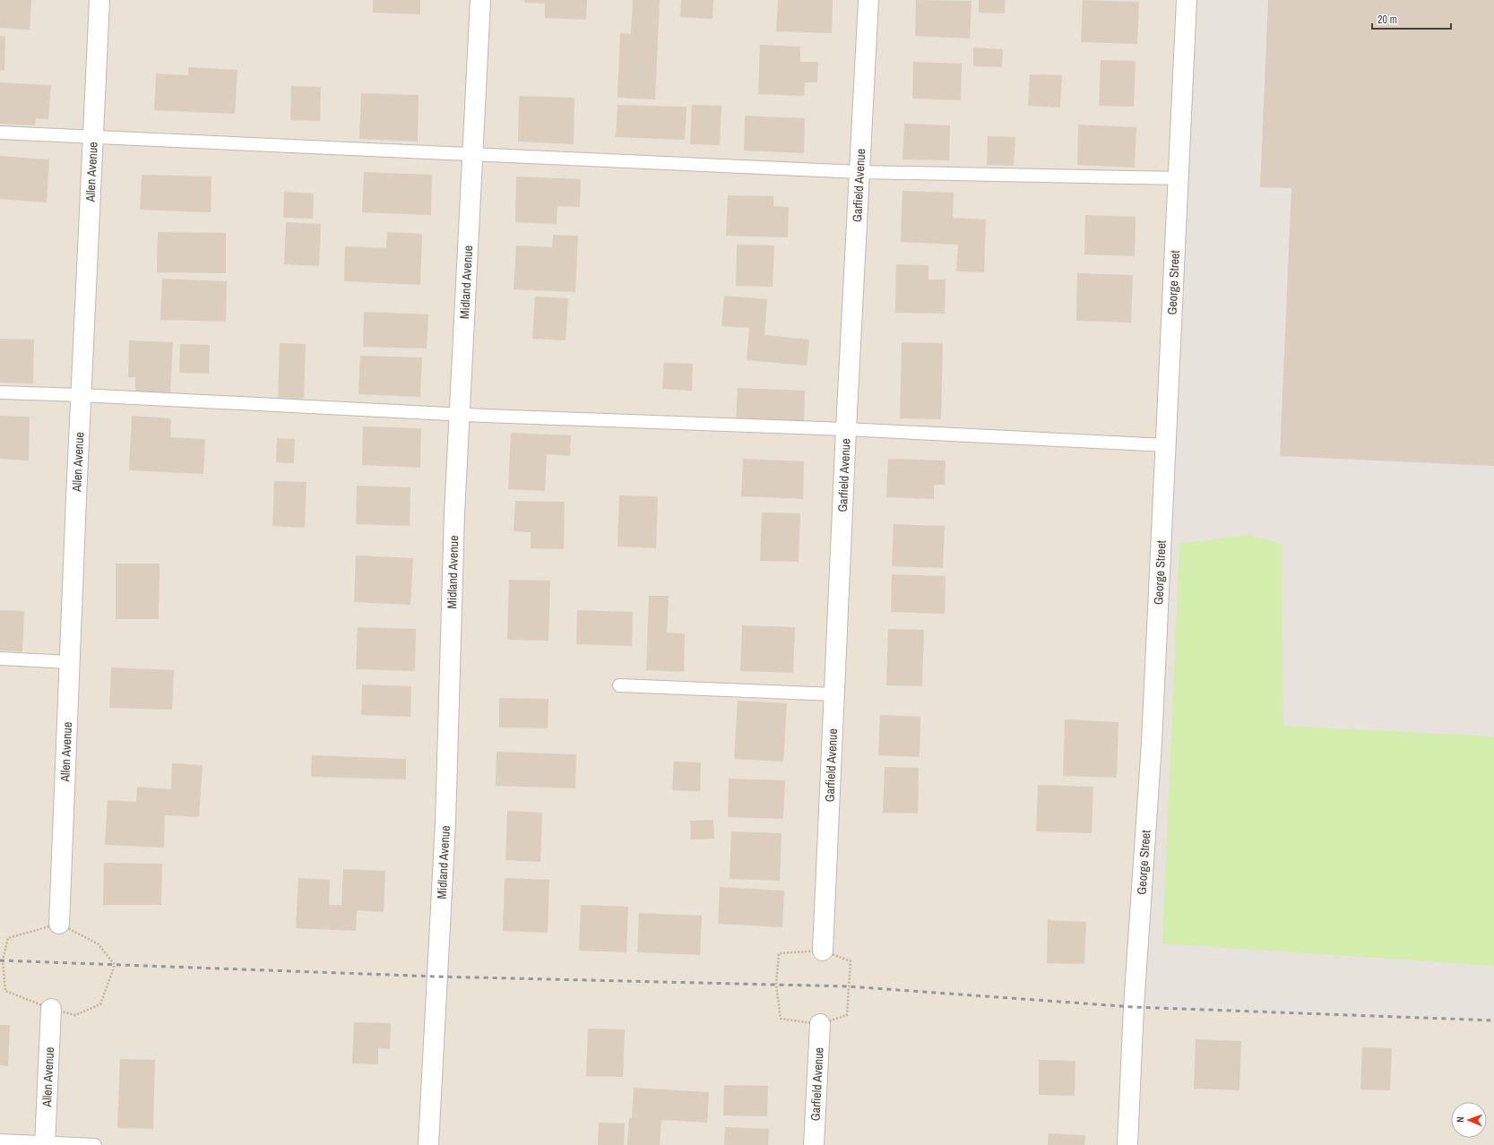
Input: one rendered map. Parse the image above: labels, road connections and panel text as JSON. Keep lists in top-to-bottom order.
{
  "streets": {
    "street": [
      "Allen Avenue",
      "Garfield Avenue",
      "Midland Avenue",
      "George Street"
    ]
  },
  "scale_bar": "20 m",
  "north": "left"
}
